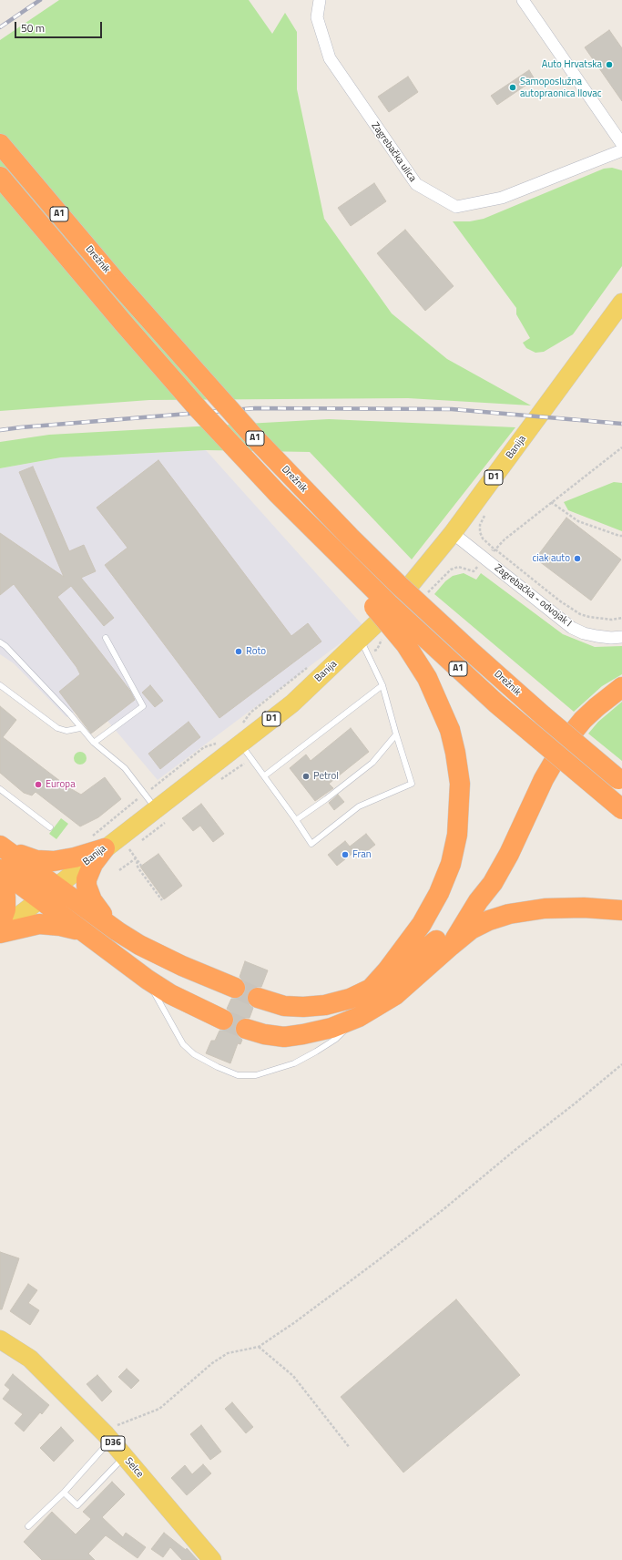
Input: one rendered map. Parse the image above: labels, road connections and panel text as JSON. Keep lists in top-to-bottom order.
{
  "streets": {
    "highway": ["A1", "Drežnik"],
    "main road": [
      "Banija",
      "D1",
      "D36",
      "Selce"
    ],
    "street": ["Zagrebačka ulica", "Zagrebačka - odvojak I"]
  },
  "crossings": [
    ["Banija", "Zagrebačka - odvojak I"]
  ],
  "places": [
    "Auto Hrvatska",
    "Samoposlužna autopraonica Ilovac",
    "ciak auto",
    "Roto",
    "Petrol",
    "Europa",
    "Fran"
  ],
  "scale_bar": "50 m"
}
